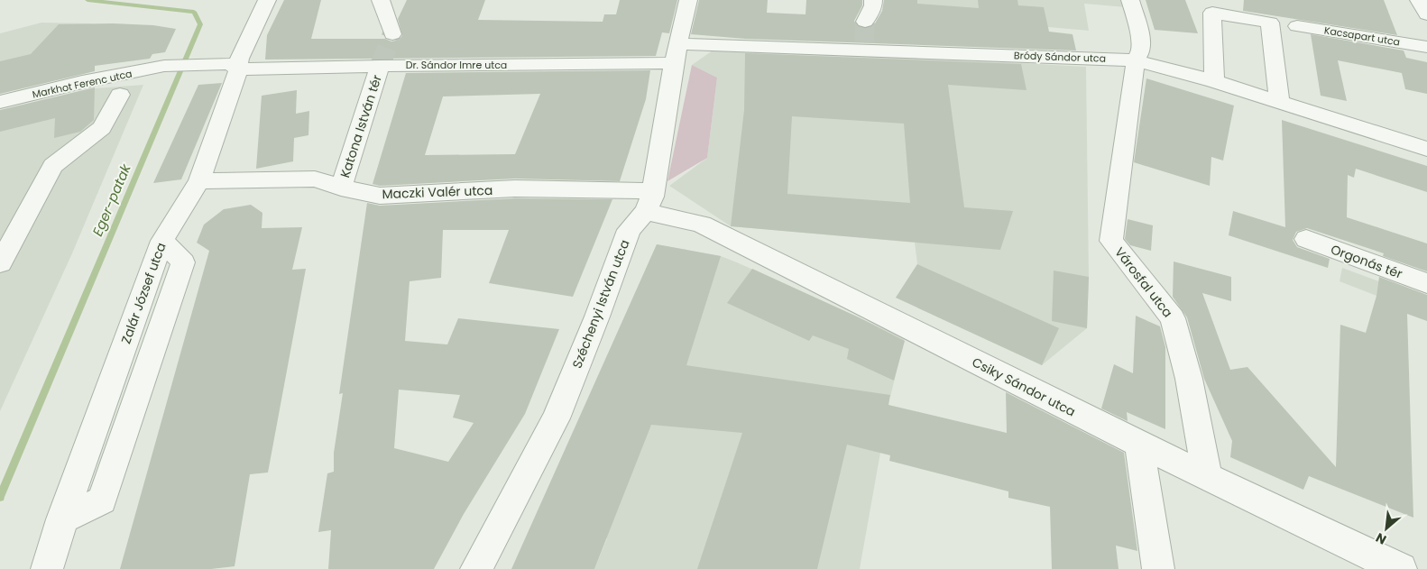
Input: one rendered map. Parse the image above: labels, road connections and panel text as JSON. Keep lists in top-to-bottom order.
{
  "streets": {
    "street": [
      "Kacsapart utca",
      "Bródy Sándor utca",
      "Dr. Sándor Imre utca",
      "Markhot Ferenc utca",
      "Katona István tér",
      "Maczki Valér utca",
      "Orgonás tér",
      "Városfal utca",
      "Zalár József utca",
      "Széchenyi István utca",
      "Csiky Sándor utca"
    ]
  },
  "crossings": [
    ["Bródy Sándor utca", "Városfal utca"],
    ["Dr. Sándor Imre utca", "Markhot Ferenc utca"],
    ["Dr. Sándor Imre utca", "Katona István tér"],
    ["Dr. Sándor Imre utca", "Zalár József utca"],
    ["Katona István tér", "Maczki Valér utca"],
    ["Maczki Valér utca", "Zalár József utca"],
    ["Maczki Valér utca", "Széchenyi István utca"],
    ["Maczki Valér utca", "Csiky Sándor utca"],
    ["Városfal utca", "Csiky Sándor utca"],
    ["Széchenyi István utca", "Csiky Sándor utca"]
  ],
  "water": ["Eger-patak"],
  "north": "bottom left"
}
